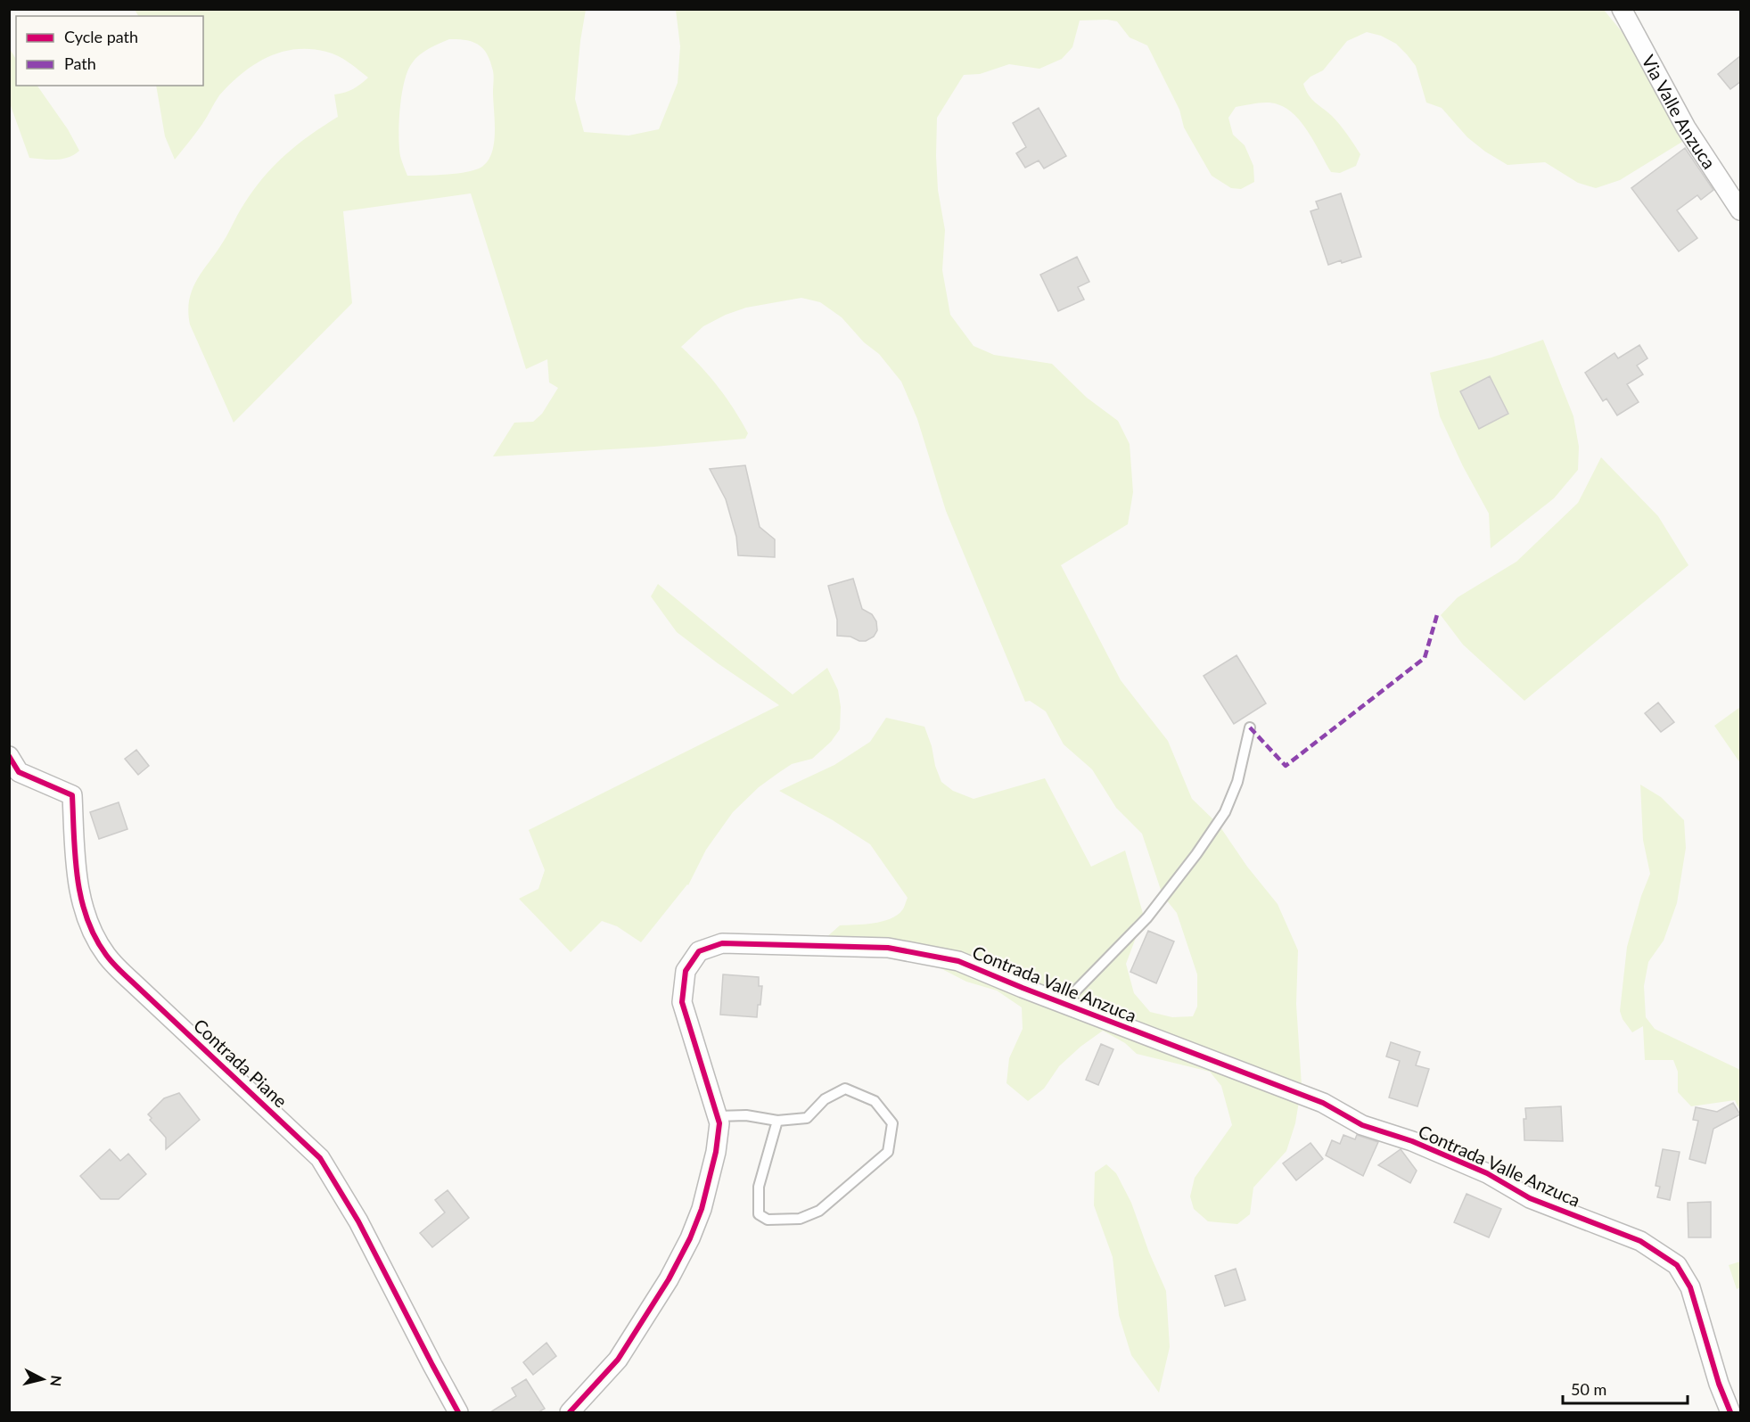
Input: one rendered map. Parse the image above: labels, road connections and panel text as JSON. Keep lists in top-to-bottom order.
{
  "streets": {
    "street": ["Via Valle Anzuca", "Contrada Valle Anzuca", "Contrada Piane"]
  },
  "legend": ["Cycle path", "Path"],
  "scale_bar": "50 m",
  "north": "right"
}
